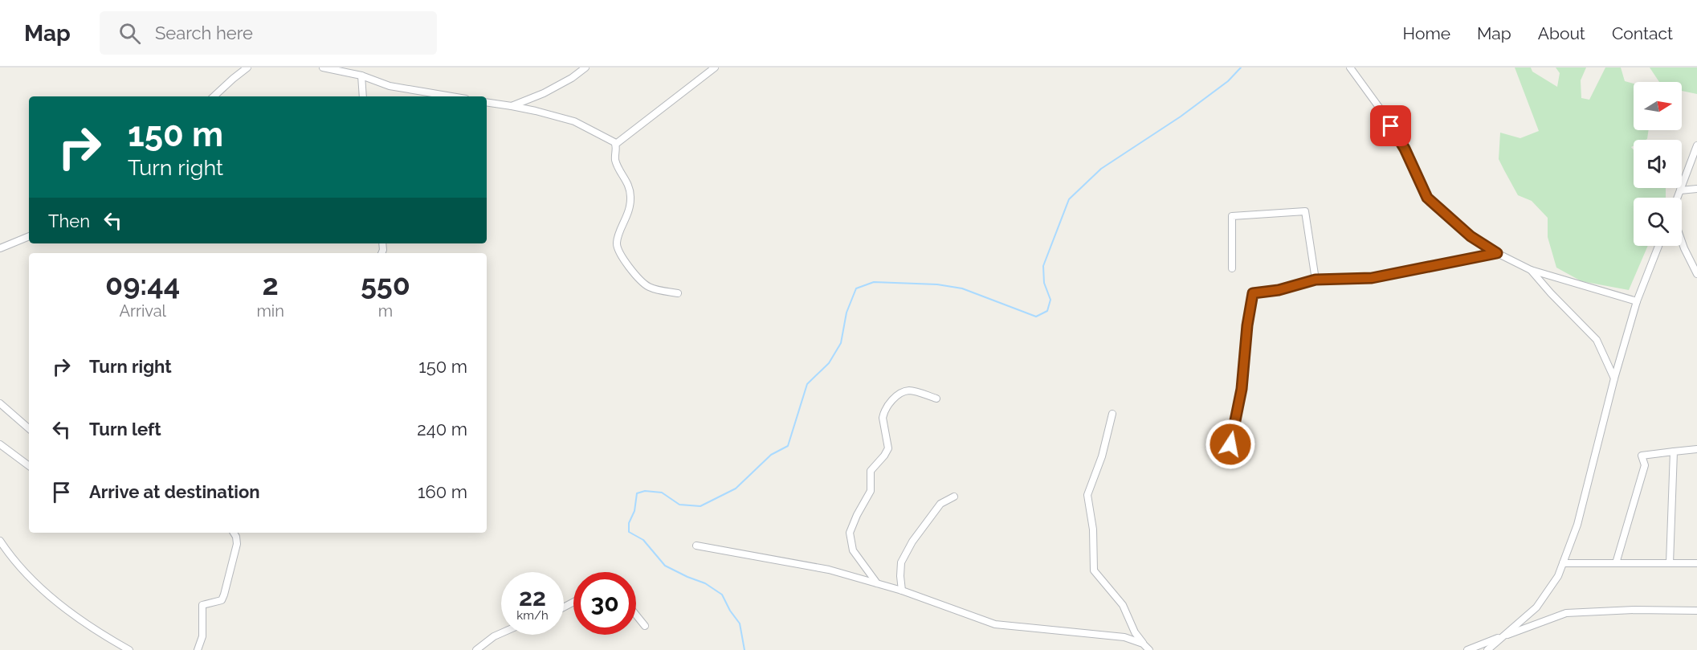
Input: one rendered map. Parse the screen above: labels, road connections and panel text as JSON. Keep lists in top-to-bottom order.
{
  "north": "right",
  "page": {
    "header": "Map",
    "search": "Search here",
    "nav": [
      "Home",
      "Map",
      "About",
      "Contact"
    ],
    "turn": ["150 m", "Turn right"],
    "then": "Then",
    "eta": [
      "09:44",
      "Arrival",
      "2",
      "min",
      "550",
      "m"
    ],
    "list": [
      {
        "name": "Turn right",
        "value": "150 m"
      },
      {
        "name": "Turn left",
        "value": "240 m"
      },
      {
        "name": "Arrive at destination",
        "value": "160 m"
      }
    ],
    "speed": "22 km/h",
    "limit": "30"
  }
}
